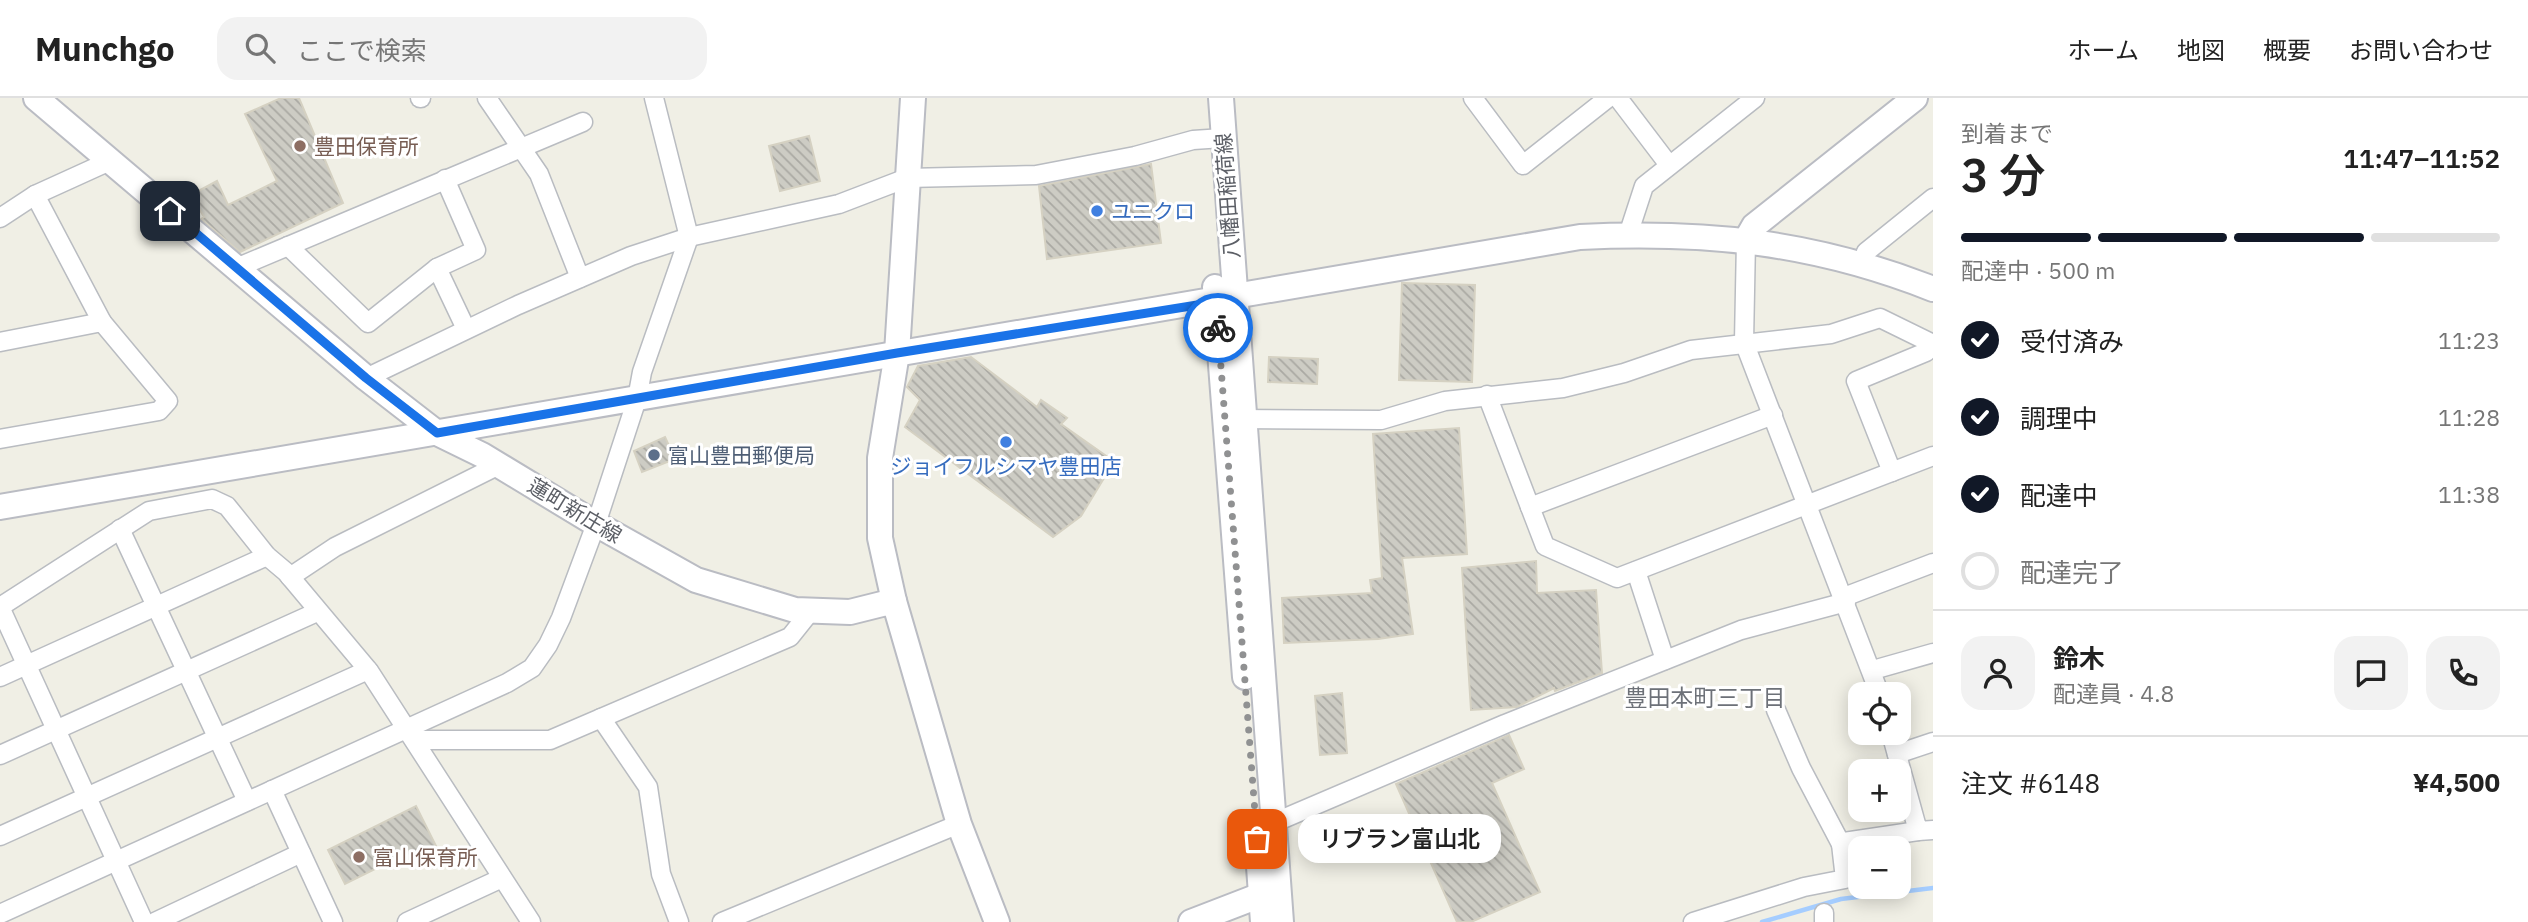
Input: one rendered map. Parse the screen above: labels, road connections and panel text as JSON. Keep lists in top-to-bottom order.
{
  "streets": {
    "street": ["八幡田稲荷線", "蓮町新庄線"]
  },
  "districts": ["豊田本町三丁目"],
  "places": [
    "豊田保育所",
    "ユニクロ",
    "ジョイフルシマヤ豊田店",
    "富山豊田郵便局",
    "リブラン富山北",
    "富山保育所"
  ],
  "page": {
    "header": "Munchgo",
    "search": "ここで検索",
    "nav": [
      "ホーム",
      "地図",
      "概要",
      "お問い合わせ"
    ],
    "heading": ["3 分", "到着まで", "11:47–11:52"],
    "panel": [
      "鈴木",
      "配達員 · 4.8",
      "注文 #6148",
      "¥4,500"
    ],
    "bar": "配達中 · 500 m",
    "list": [
      ["受付済み", "11:23"],
      ["調理中", "11:28"],
      ["配達中", "11:38"],
      "配達完了"
    ],
    "map_buttons": ["+", "−"],
    "bubble": "リブラン富山北"
  }
}
